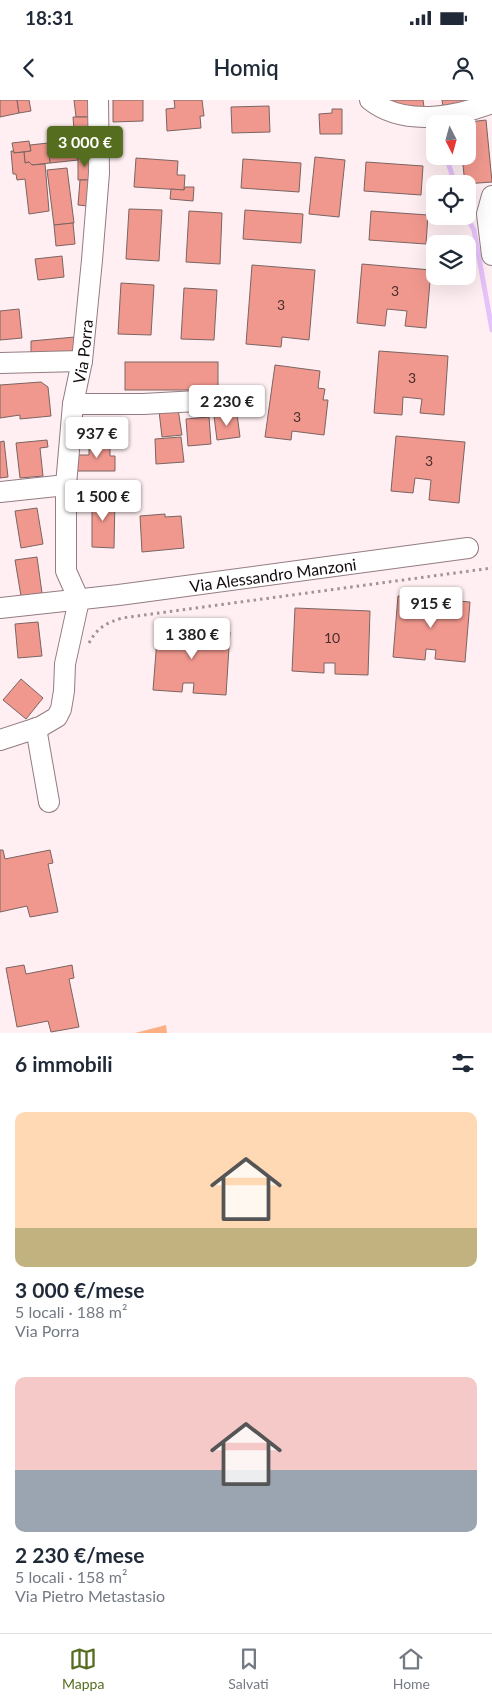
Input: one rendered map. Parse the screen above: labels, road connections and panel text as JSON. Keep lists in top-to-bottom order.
{
  "streets": {
    "street": ["Via Porra", "Via Alessandro Manzoni"]
  },
  "crossings": [
    ["Via Porra", "Via Alessandro Manzoni"]
  ],
  "house_numbers": [
    "3",
    "3",
    "3",
    "3",
    "3",
    "10"
  ],
  "north": "bottom",
  "page": {
    "status": "18:31",
    "header": "Homiq",
    "price": [
      "3 000 €",
      "2 230 €",
      "937 €",
      "1 500 €",
      "915 €",
      "1 380 €"
    ],
    "heading": "6 immobili",
    "list": [
      {
        "name": "3 000 €/mese",
        "note": "5 locali · 188 m² · Via Porra"
      },
      {
        "name": "2 230 €/mese",
        "note": "5 locali · 158 m² · Via Pietro Metastasio"
      }
    ],
    "tabs": ["Mappa", "Salvati", "Home"]
  }
}
